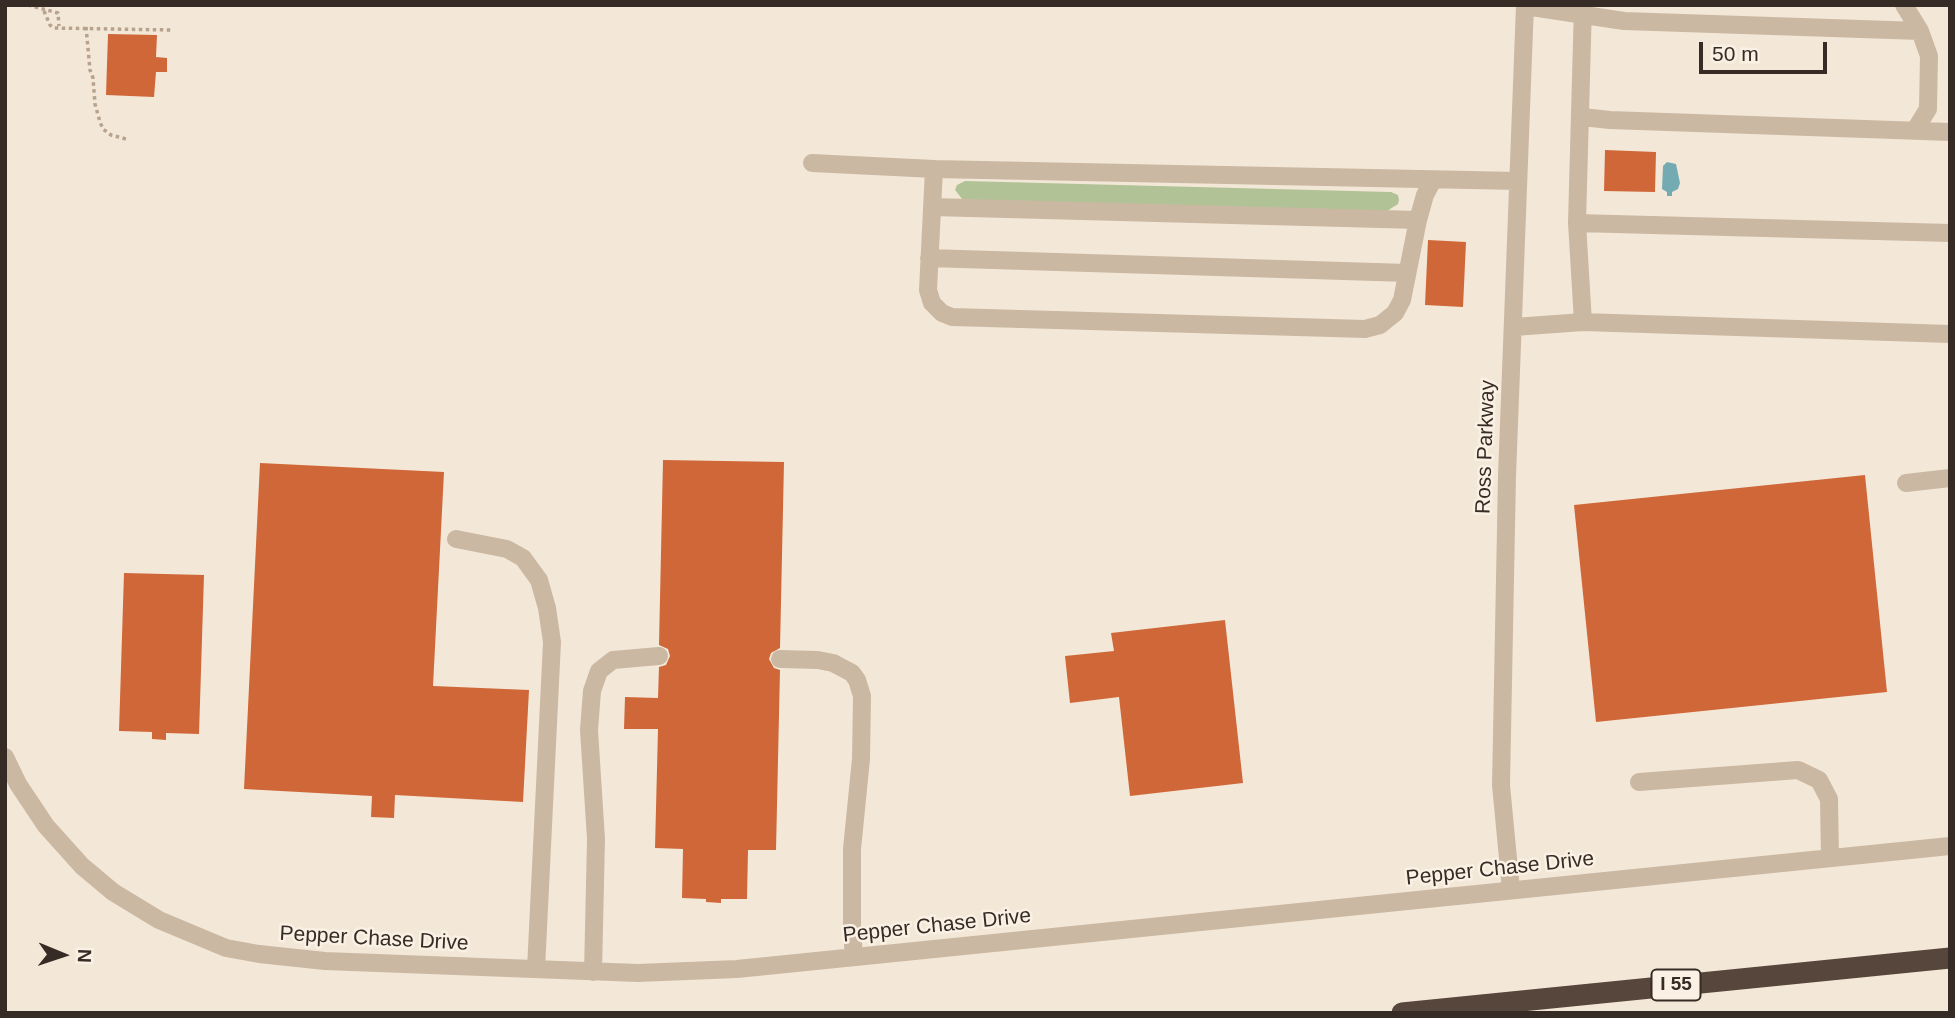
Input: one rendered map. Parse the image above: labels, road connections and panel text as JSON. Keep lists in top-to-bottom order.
{
  "streets": {
    "highway": ["I 55"],
    "street": ["Ross Parkway", "Pepper Chase Drive"]
  },
  "crossings": [
    ["Ross Parkway", "Pepper Chase Drive"]
  ],
  "scale_bar": "50 m",
  "north": "right"
}
